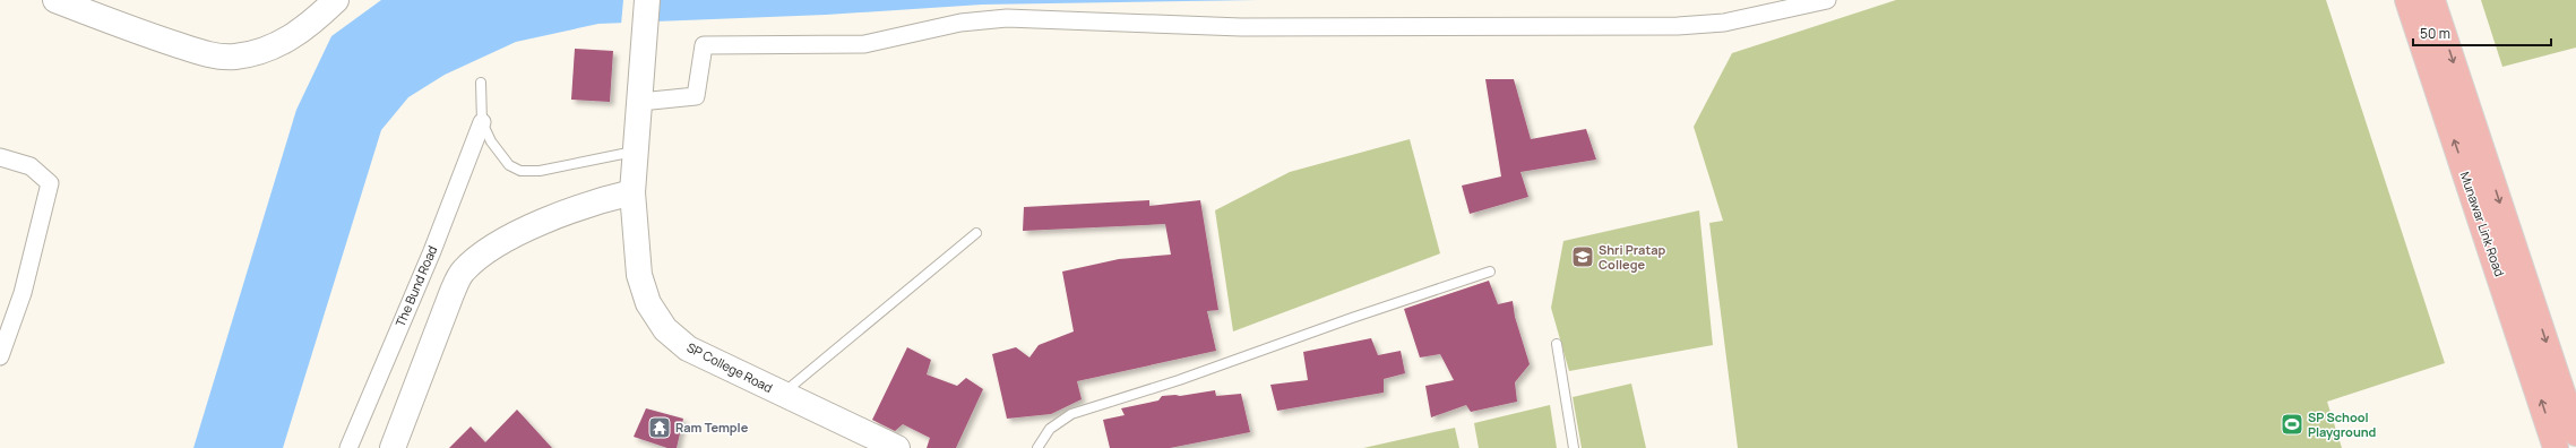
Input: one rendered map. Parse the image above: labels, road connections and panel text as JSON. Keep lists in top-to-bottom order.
{
  "streets": {
    "main road": ["Munawar Link Road"],
    "street": ["The Bund Road", "SP College Road"]
  },
  "places": {
    "school or university": ["Shri Pratap College"],
    "sports": ["SP School Playground"],
    "temple": ["Ram Temple"]
  },
  "scale_bar": "50 m"
}
